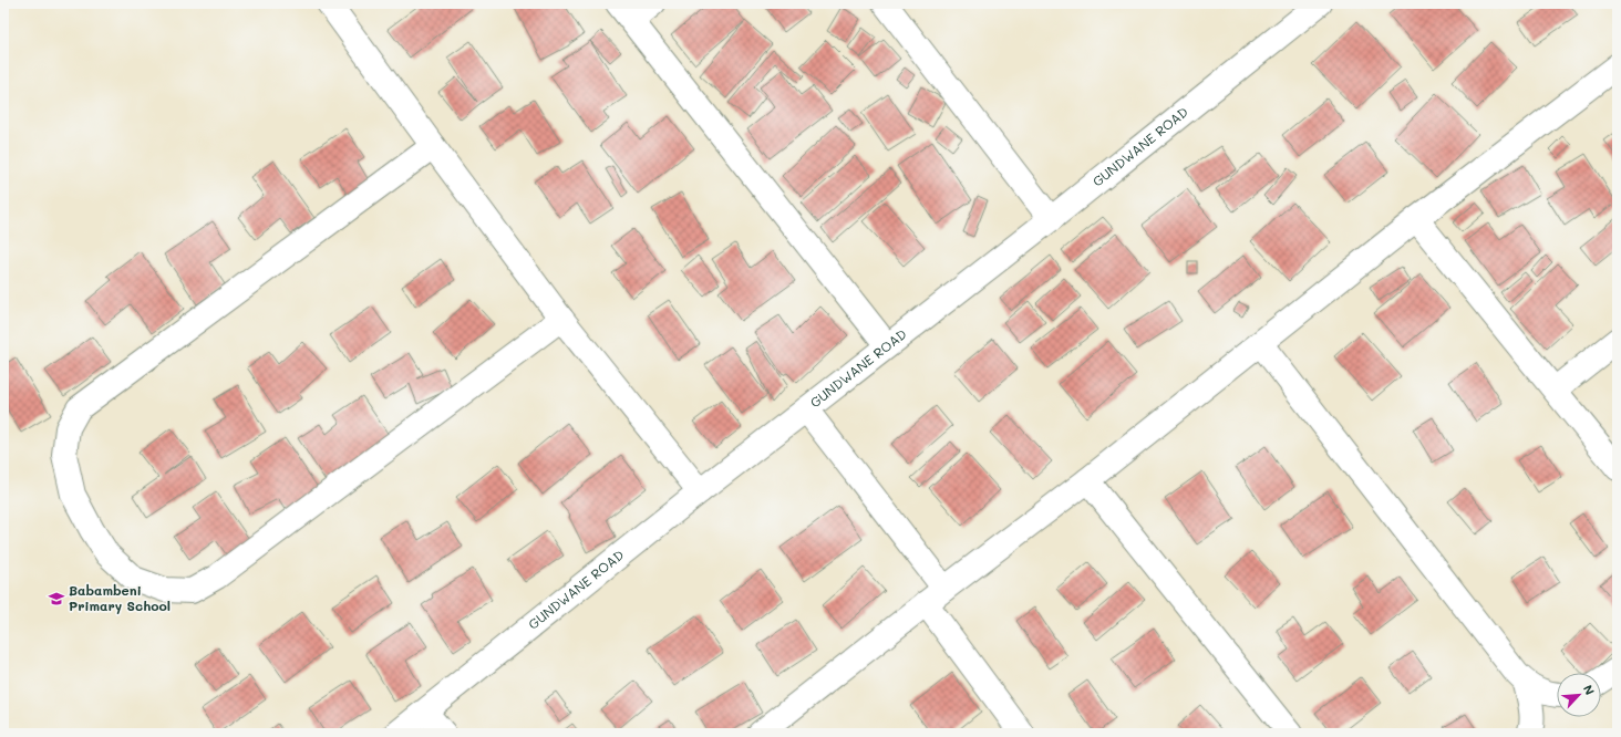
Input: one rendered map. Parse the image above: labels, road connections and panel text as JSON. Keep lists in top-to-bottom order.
{
  "streets": {
    "street": ["GUNDWANE ROAD"]
  },
  "places": {
    "school or university": ["Babambeni Primary School"]
  },
  "north": "top right"
}
